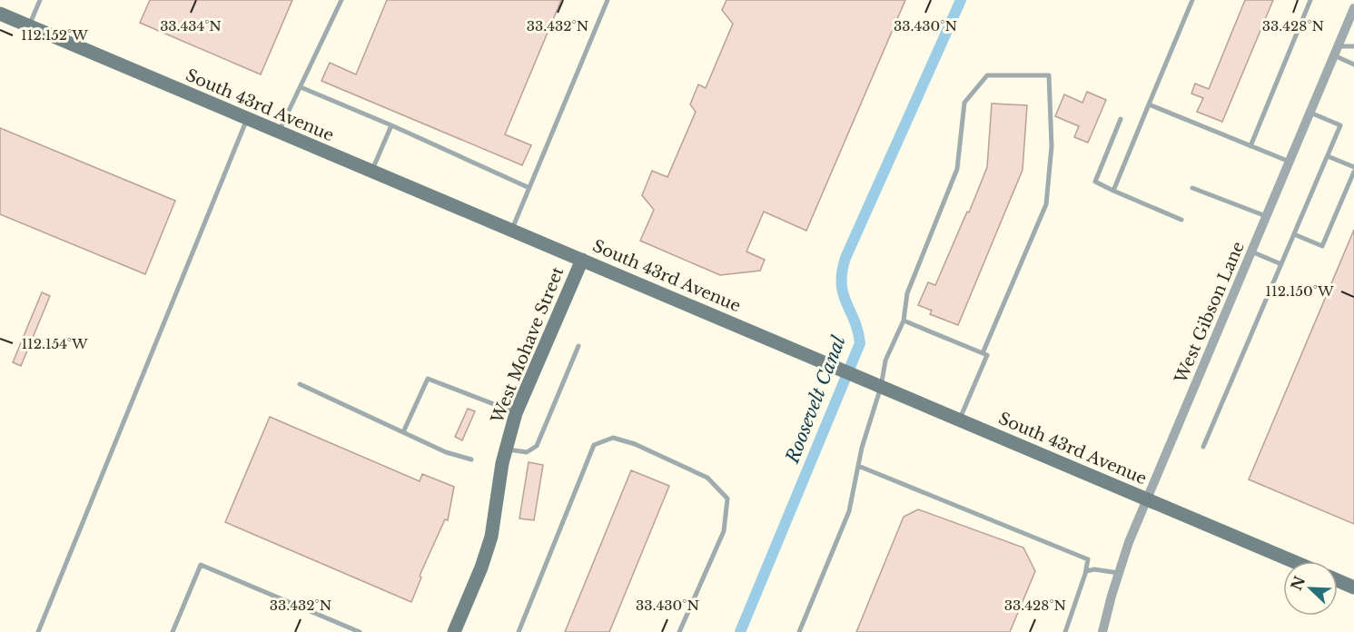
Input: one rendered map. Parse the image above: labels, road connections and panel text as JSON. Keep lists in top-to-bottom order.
{
  "streets": {
    "main road": ["South 43rd Avenue", "West Mohave Street"],
    "street": ["West Gibson Lane"]
  },
  "crossings": [
    ["South 43rd Avenue", "West Gibson Lane"],
    ["South 43rd Avenue", "West Mohave Street"]
  ],
  "water": ["Roosevelt Canal"],
  "north": "top left",
  "coordinates": [
    "33.434°N",
    "33.432°N",
    "33.430°N",
    "33.428°N",
    "112.152°W",
    "112.150°W",
    "112.154°W"
  ]
}
